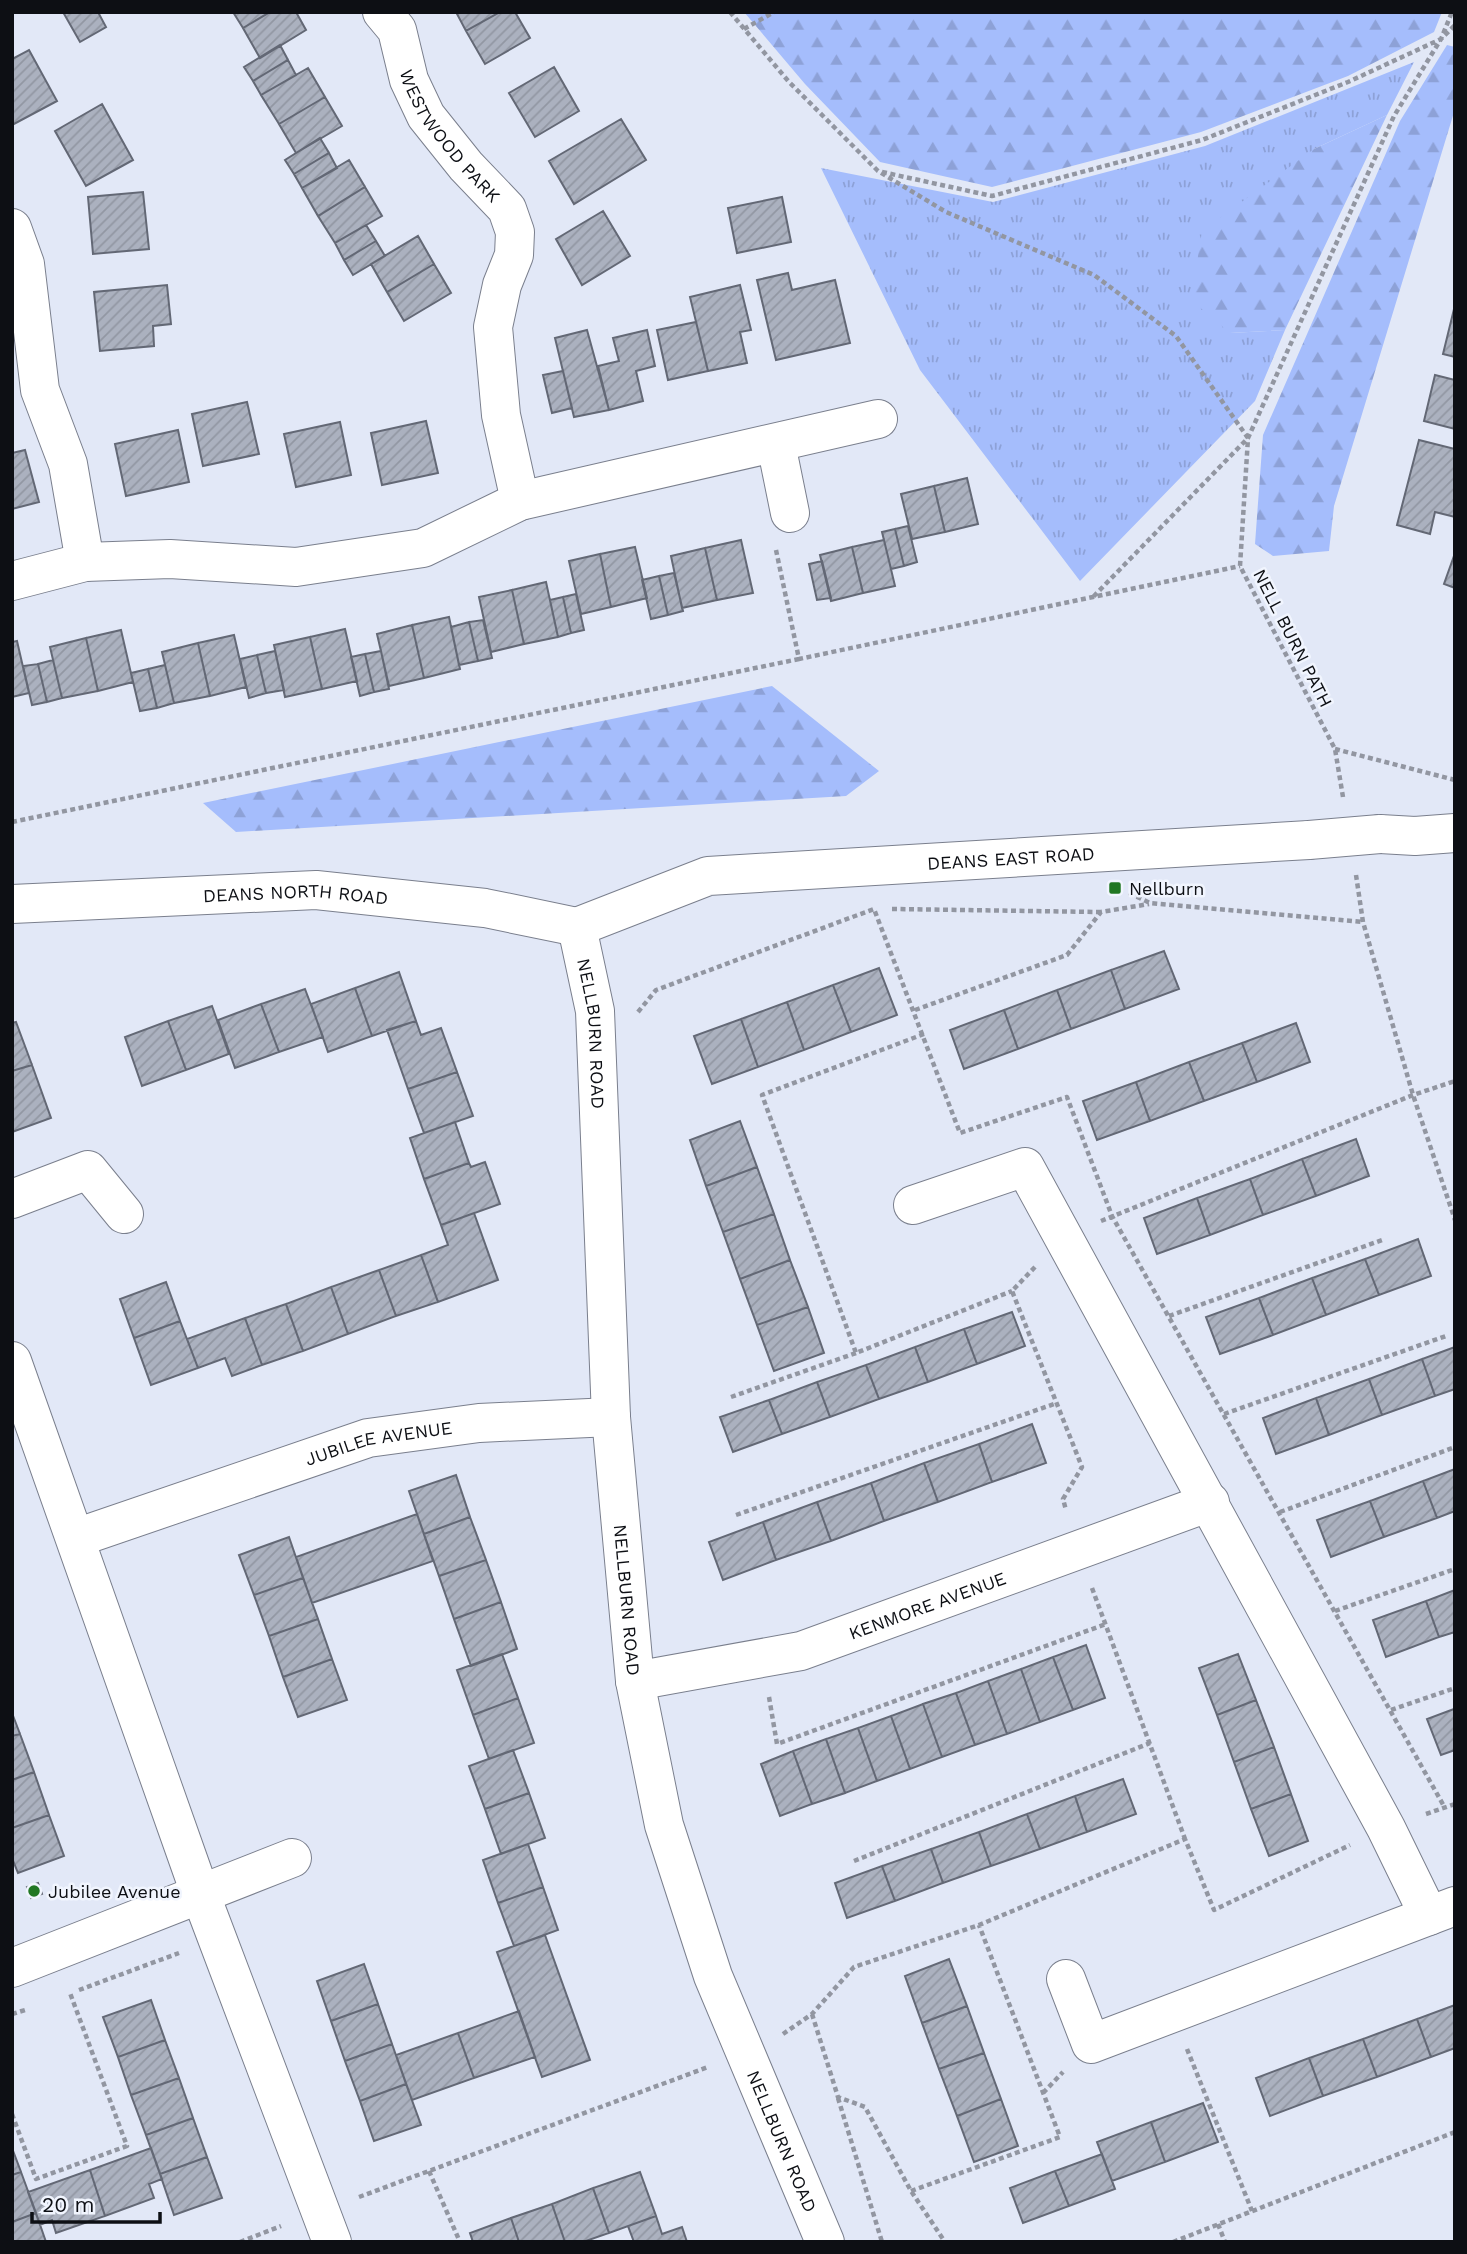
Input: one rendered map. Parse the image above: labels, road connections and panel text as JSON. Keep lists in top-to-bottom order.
{
  "streets": {
    "street": [
      "WESTWOOD PARK",
      "DEANS EAST ROAD",
      "DEANS NORTH ROAD",
      "NELLBURN ROAD",
      "JUBILEE AVENUE",
      "KENMORE AVENUE"
    ],
    "path": ["NELL BURN PATH"]
  },
  "crossings": [
    ["DEANS EAST ROAD", "DEANS NORTH ROAD"],
    ["DEANS EAST ROAD", "NELLBURN ROAD"],
    ["DEANS NORTH ROAD", "NELLBURN ROAD"],
    ["NELLBURN ROAD", "JUBILEE AVENUE"],
    ["NELLBURN ROAD", "KENMORE AVENUE"]
  ],
  "places": {
    "transit": ["Nellburn"],
    "other": ["Jubilee Avenue"]
  },
  "scale_bar": "20 m"
}
